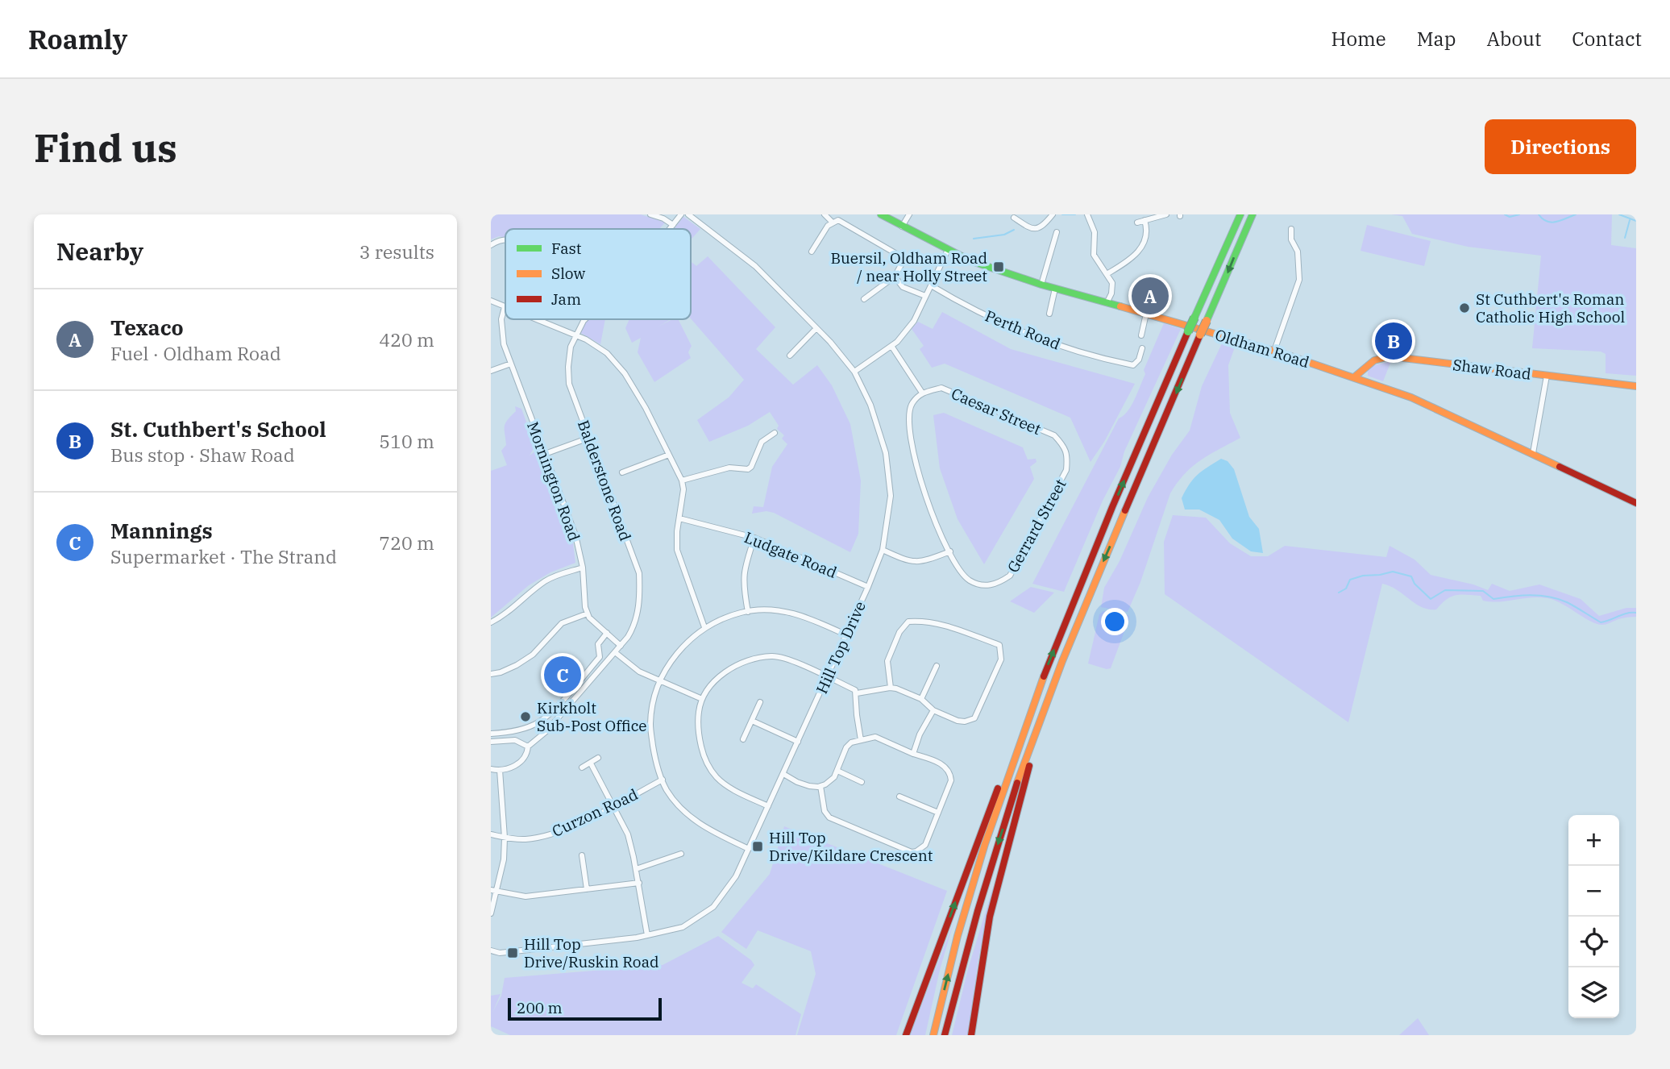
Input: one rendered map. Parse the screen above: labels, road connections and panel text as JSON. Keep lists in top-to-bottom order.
{
  "streets": {
    "main road": ["Oldham Road", "Shaw Road"],
    "street": [
      "Perth Road",
      "Caesar Street",
      "Balderstone Road",
      "Mornington Road",
      "Gerrard Street",
      "Ludgate Road",
      "Hill Top Drive",
      "Curzon Road"
    ]
  },
  "crossings": [
    ["Oldham Road", "Shaw Road"],
    ["Caesar Street", "Gerrard Street"],
    ["Ludgate Road", "Hill Top Drive"]
  ],
  "places": {
    "transit": ["Buersil, Oldham Road / near Holly Street", "Hill Top Drive/Kildare Crescent", "Hill Top Drive/Ruskin Road"],
    "other": ["St Cuthbert's Roman Catholic High School", "Kirkholt Sub-Post Office"]
  },
  "legend": ["Fast", "Slow", "Jam"],
  "scale_bar": "200 m",
  "page": {
    "header": "Roamly",
    "nav": [
      "Home",
      "Map",
      "About",
      "Contact"
    ],
    "buttons": "Directions",
    "title": "Find us",
    "heading": ["Nearby", "3 results"],
    "pins": ["A", "B", "C"],
    "list": [
      {
        "mark": "A",
        "name": "Texaco",
        "note": "Fuel · Oldham Road",
        "value": "420 m"
      },
      {
        "mark": "B",
        "name": "St. Cuthbert's School",
        "note": "Bus stop · Shaw Road",
        "value": "510 m"
      },
      {
        "mark": "C",
        "name": "Mannings",
        "note": "Supermarket · The Strand",
        "value": "720 m"
      }
    ],
    "map_buttons": ["+", "−"],
    "scale": "200 m"
  }
}
